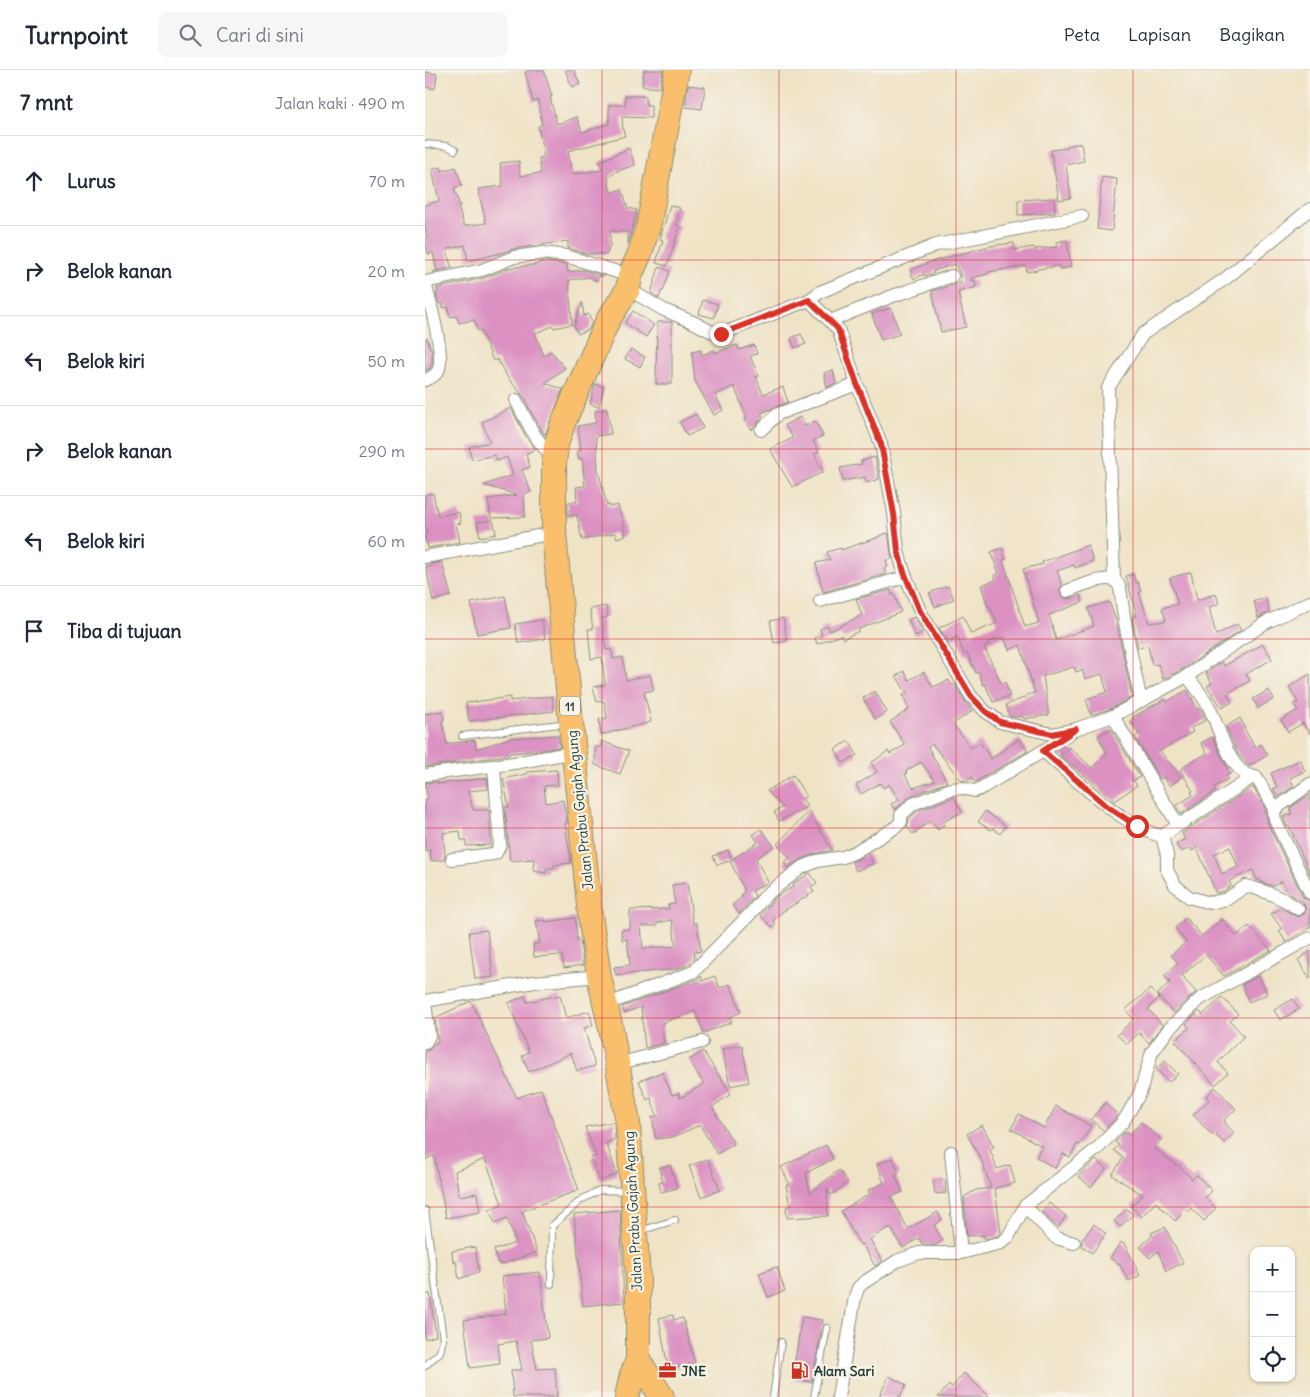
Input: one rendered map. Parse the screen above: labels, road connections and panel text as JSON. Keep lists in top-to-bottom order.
{
  "streets": {
    "highway": ["11", "Jalan Prabu Gajah Agung"]
  },
  "places": {
    "office": ["JNE"],
    "fuel station": ["Alam Sari"]
  },
  "page": {
    "header": "Turnpoint",
    "search": "Cari di sini",
    "nav": ["Peta", "Lapisan", "Bagikan"],
    "heading": ["7 mnt", "Jalan kaki · 490 m"],
    "list": [
      ["Lurus", "70 m"],
      ["Belok kanan", "20 m"],
      ["Belok kiri", "50 m"],
      ["Belok kanan", "290 m"],
      ["Belok kiri", "60 m"],
      "Tiba di tujuan"
    ],
    "map_buttons": ["+", "−"]
  }
}
